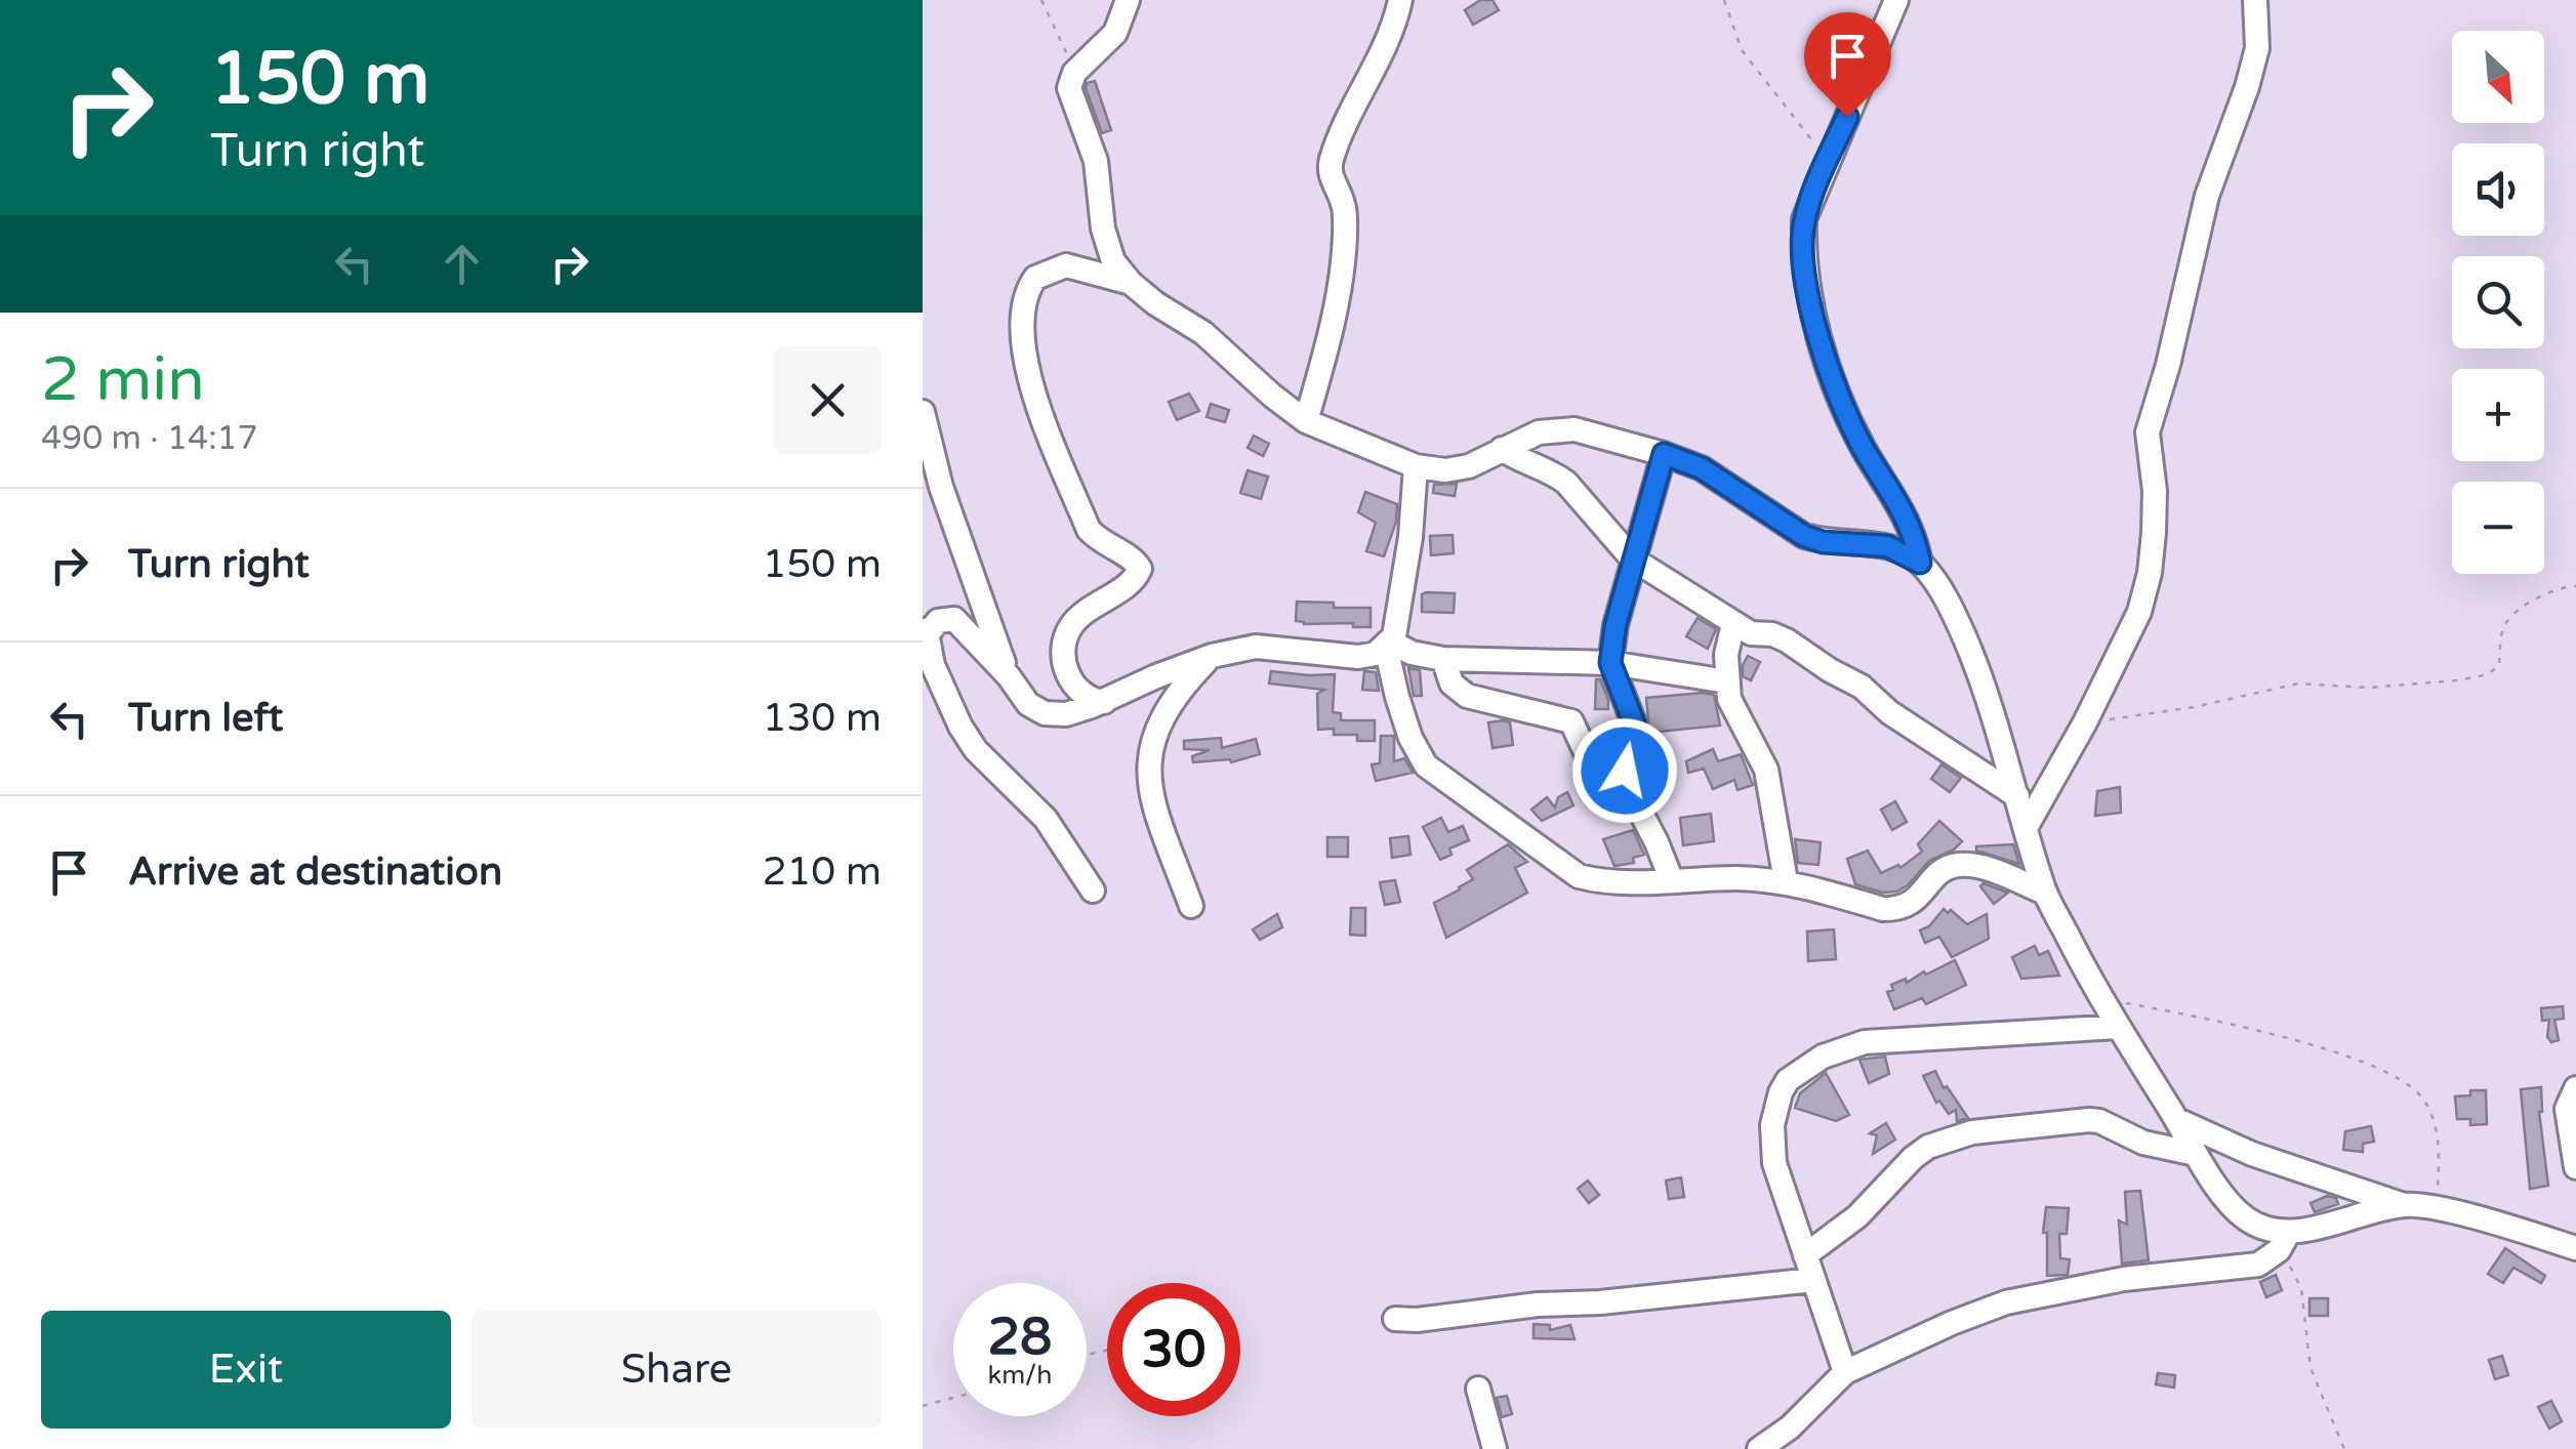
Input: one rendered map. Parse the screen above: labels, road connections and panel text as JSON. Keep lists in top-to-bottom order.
{
  "north": "bottom right",
  "page": {
    "turn": ["150 m", "Turn right"],
    "map_buttons": ["+", "−"],
    "heading": ["2 min", "490 m · 14:17"],
    "list": [
      {
        "name": "Turn right",
        "value": "150 m"
      },
      {
        "name": "Turn left",
        "value": "130 m"
      },
      {
        "name": "Arrive at destination",
        "value": "210 m"
      }
    ],
    "speed": "28 km/h",
    "limit": "30",
    "buttons": ["Exit", "Share"]
  }
}
